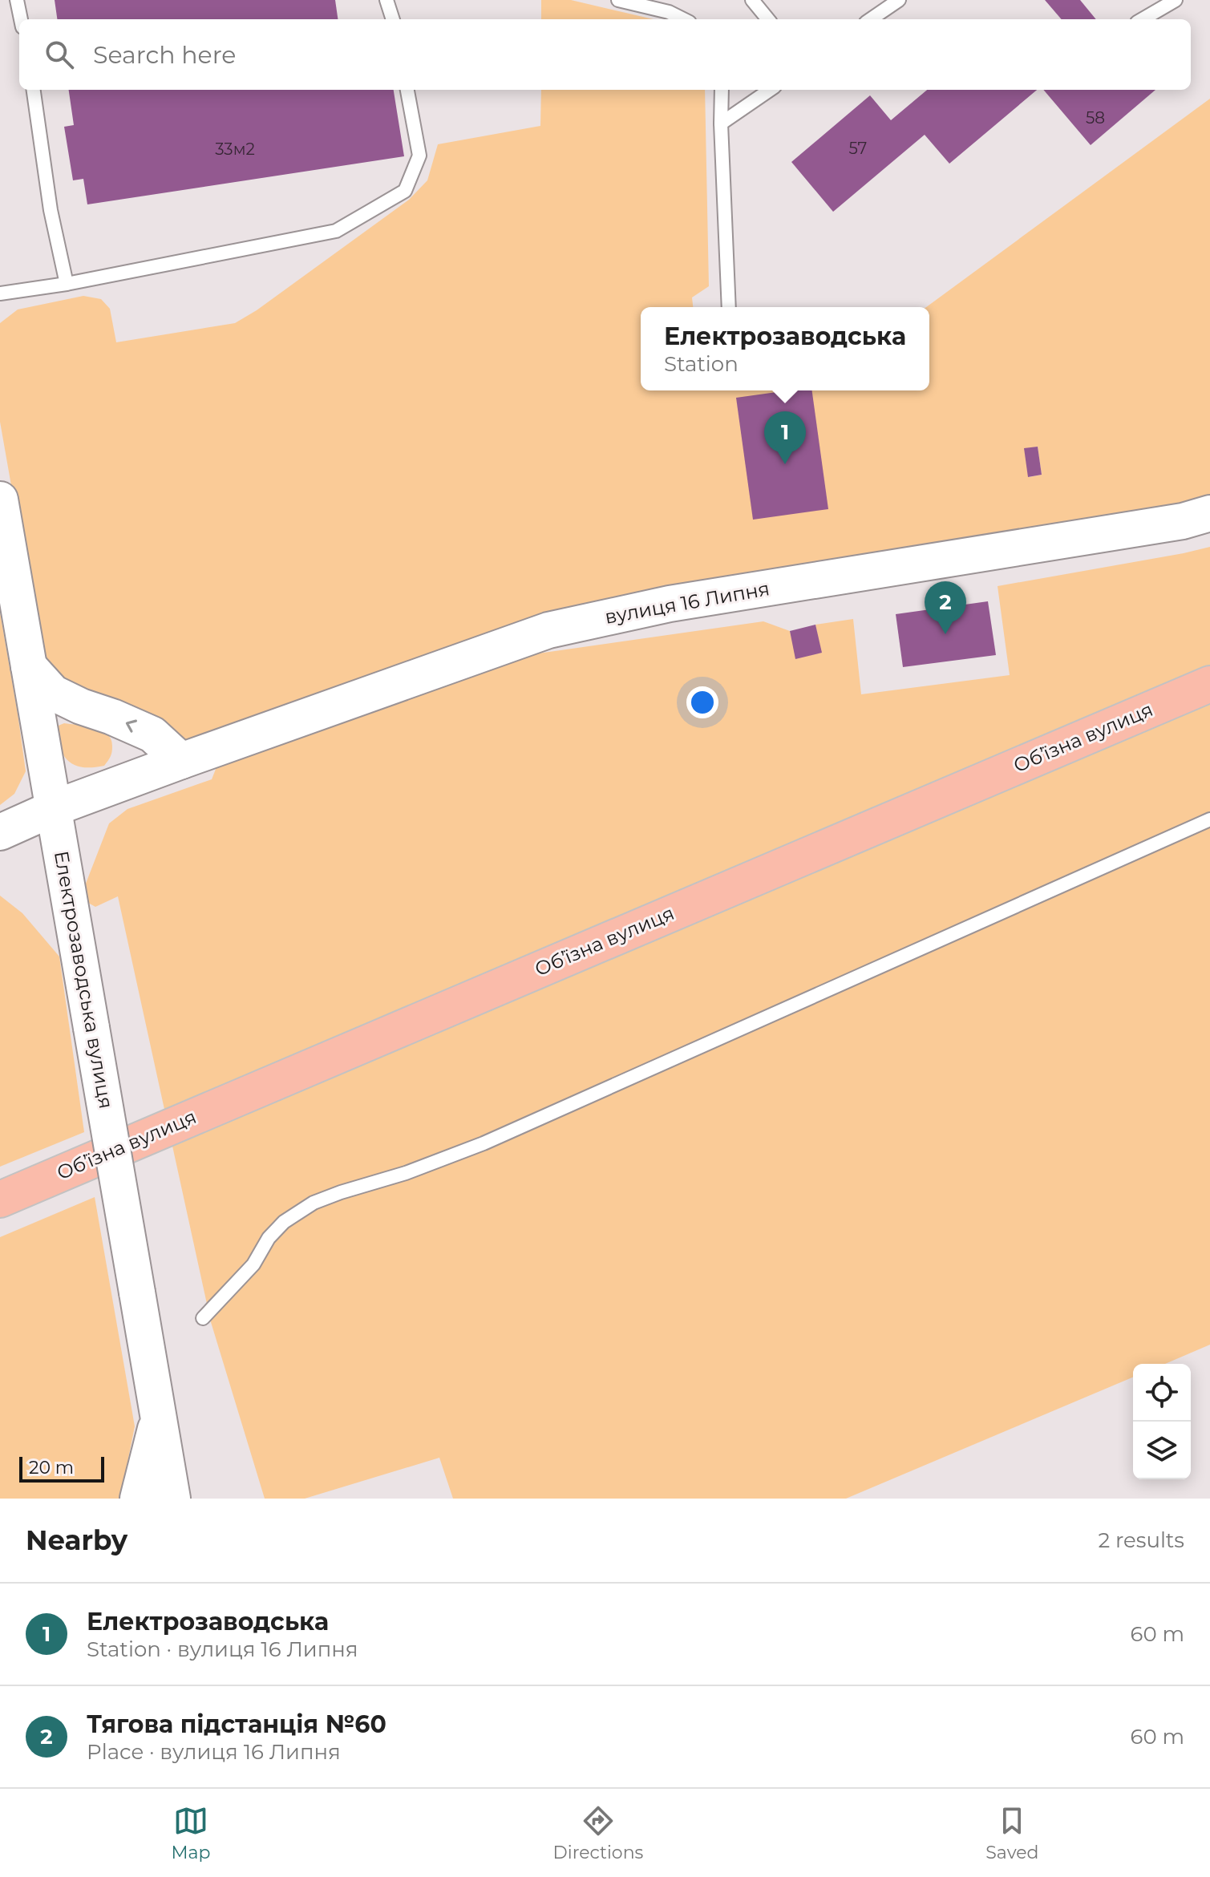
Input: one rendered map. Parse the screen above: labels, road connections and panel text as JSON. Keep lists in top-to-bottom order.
{
  "streets": {
    "main road": ["вулиця 16 Липня", "Обʼїзна вулиця", "Електрозаводська вулиця"]
  },
  "crossings": [
    ["вулиця 16 Липня", "Електрозаводська вулиця"]
  ],
  "house_numbers": ["58", "57", "33м2"],
  "scale_bar": "20 m",
  "page": {
    "search": "Search here",
    "popup": ["Електрозаводська", "Station"],
    "pins": ["1", "2"],
    "scale": "20 m",
    "heading": ["Nearby", "2 results"],
    "list": [
      {
        "mark": "1",
        "name": "Електрозаводська",
        "note": "Station · вулиця 16 Липня",
        "value": "60 m"
      },
      {
        "mark": "2",
        "name": "Тягова підстанція №60",
        "note": "Place · вулиця 16 Липня",
        "value": "60 m"
      }
    ],
    "nav": ["Map", "Directions", "Saved"]
  }
}
